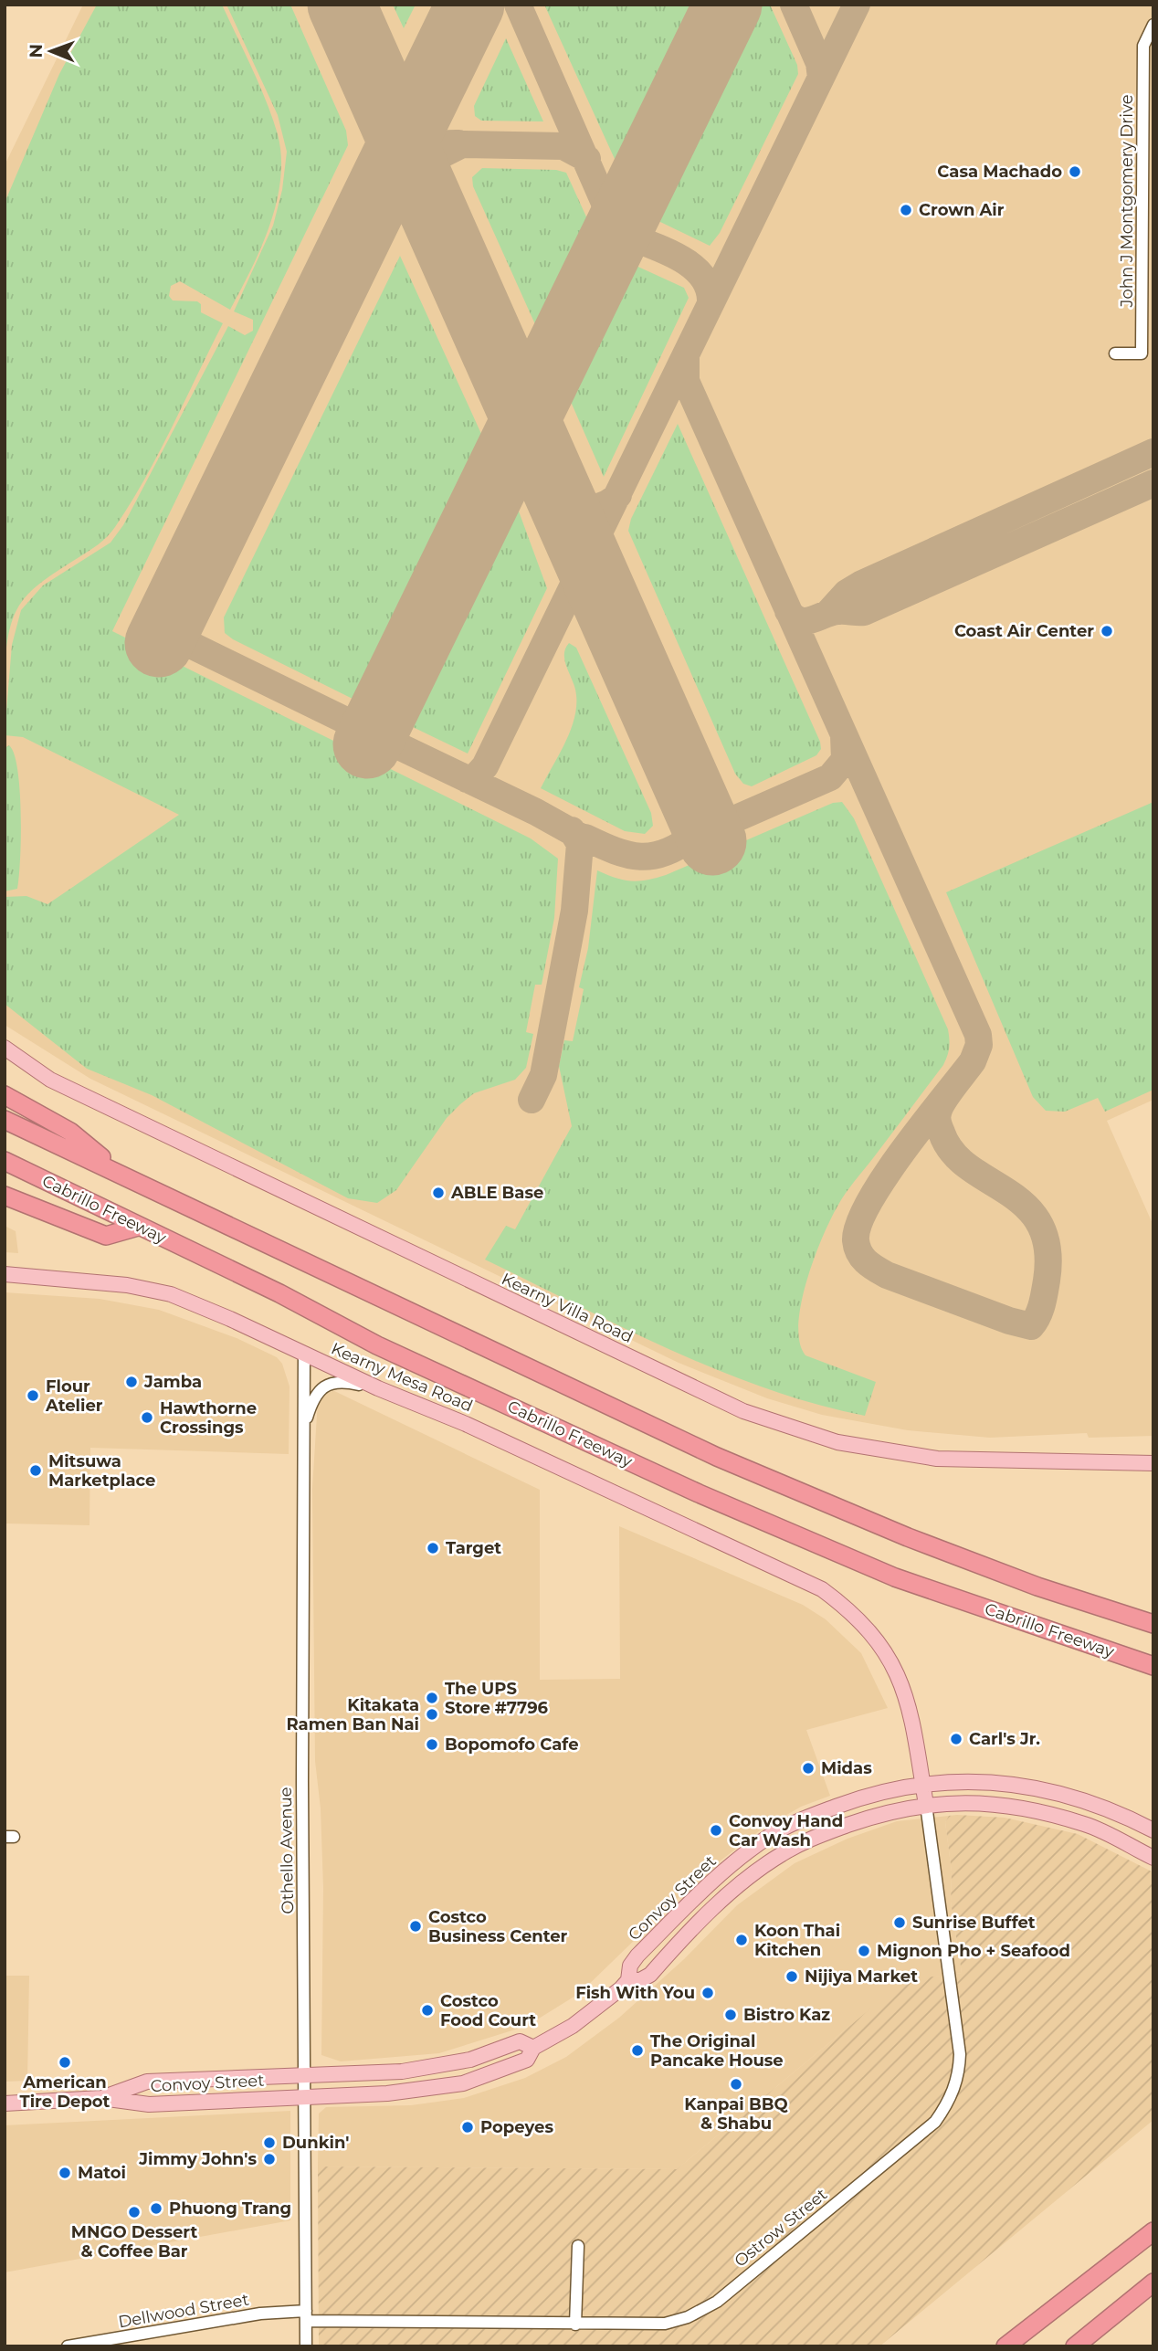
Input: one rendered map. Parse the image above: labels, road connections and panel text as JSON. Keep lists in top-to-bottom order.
{
  "streets": {
    "highway": ["Cabrillo Freeway"],
    "main road": ["Kearny Villa Road", "Kearny Mesa Road", "Convoy Street"],
    "street": [
      "John J Montgomery Drive",
      "Othello Avenue",
      "Ostrow Street",
      "Dellwood Street"
    ]
  },
  "crossings": [
    ["Kearny Mesa Road", "Othello Avenue"],
    ["Kearny Mesa Road", "Convoy Street"],
    ["Kearny Mesa Road", "Ostrow Street"],
    ["Othello Avenue", "Convoy Street"],
    ["Othello Avenue", "Ostrow Street"],
    ["Othello Avenue", "Dellwood Street"],
    ["Convoy Street", "Ostrow Street"],
    ["Ostrow Street", "Dellwood Street"]
  ],
  "places": [
    "Casa Machado",
    "Crown Air",
    "Coast Air Center",
    "ABLE Base",
    "Jamba",
    "Flour Atelier",
    "Hawthorne Crossings",
    "Mitsuwa Marketplace",
    "Target",
    "The UPS Store #7796",
    "Kitakata Ramen Ban Nai",
    "Carl's Jr.",
    "Bopomofo Cafe",
    "Midas",
    "Convoy Hand Car Wash",
    "Sunrise Buffet",
    "Costco Business Center",
    "Koon Thai Kitchen",
    "Mignon Pho + Seafood",
    "Nijiya Market",
    "Fish With You",
    "Costco Food Court",
    "Bistro Kaz",
    "The Original Pancake House",
    "American Tire Depot",
    "Kanpai BBQ & Shabu",
    "Popeyes",
    "Dunkin'",
    "Jimmy John's",
    "Matoi",
    "Phuong Trang",
    "MNGO Dessert & Coffee Bar"
  ],
  "north": "left"
}
